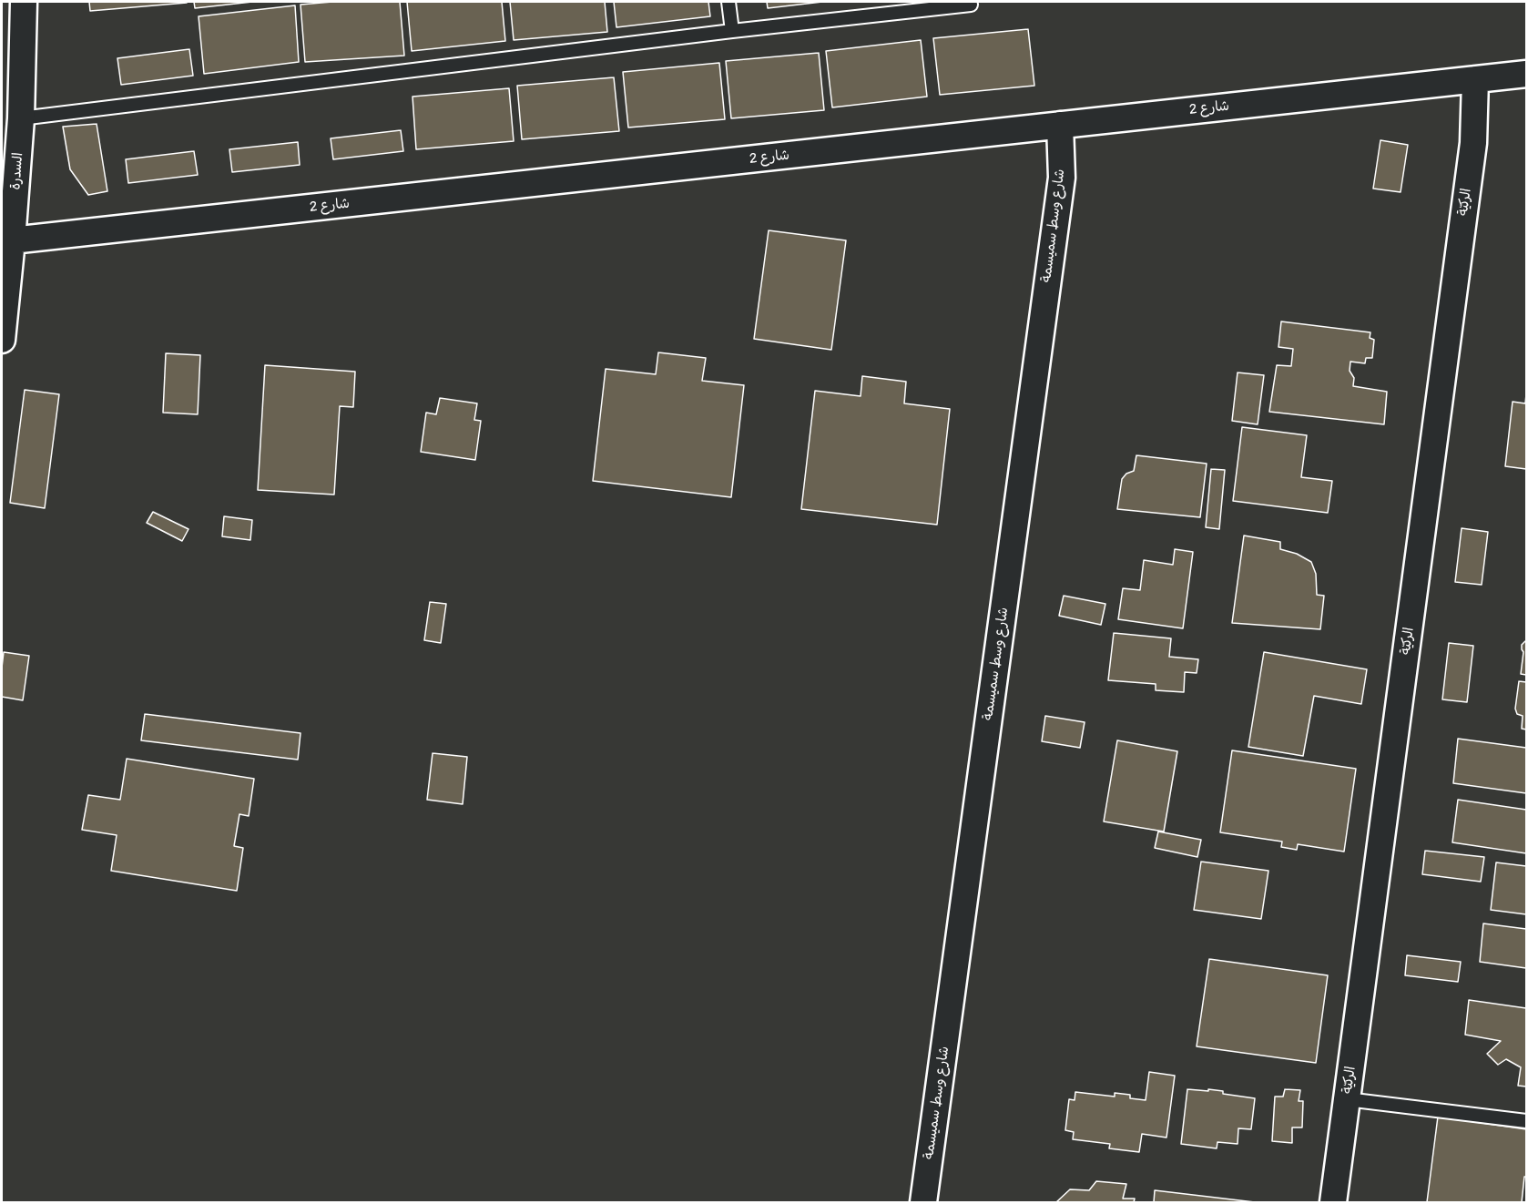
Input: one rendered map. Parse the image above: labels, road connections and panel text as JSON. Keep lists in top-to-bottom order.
{
  "streets": {
    "street": [
      "شارع 2",
      "السدرة",
      "الركيّة",
      "شارع وسط سميسمة"
    ]
  },
  "crossings": [
    ["شارع 2", "السدرة"],
    ["شارع 2", "الركيّة"],
    ["شارع 2", "شارع وسط سميسمة"]
  ]
}
